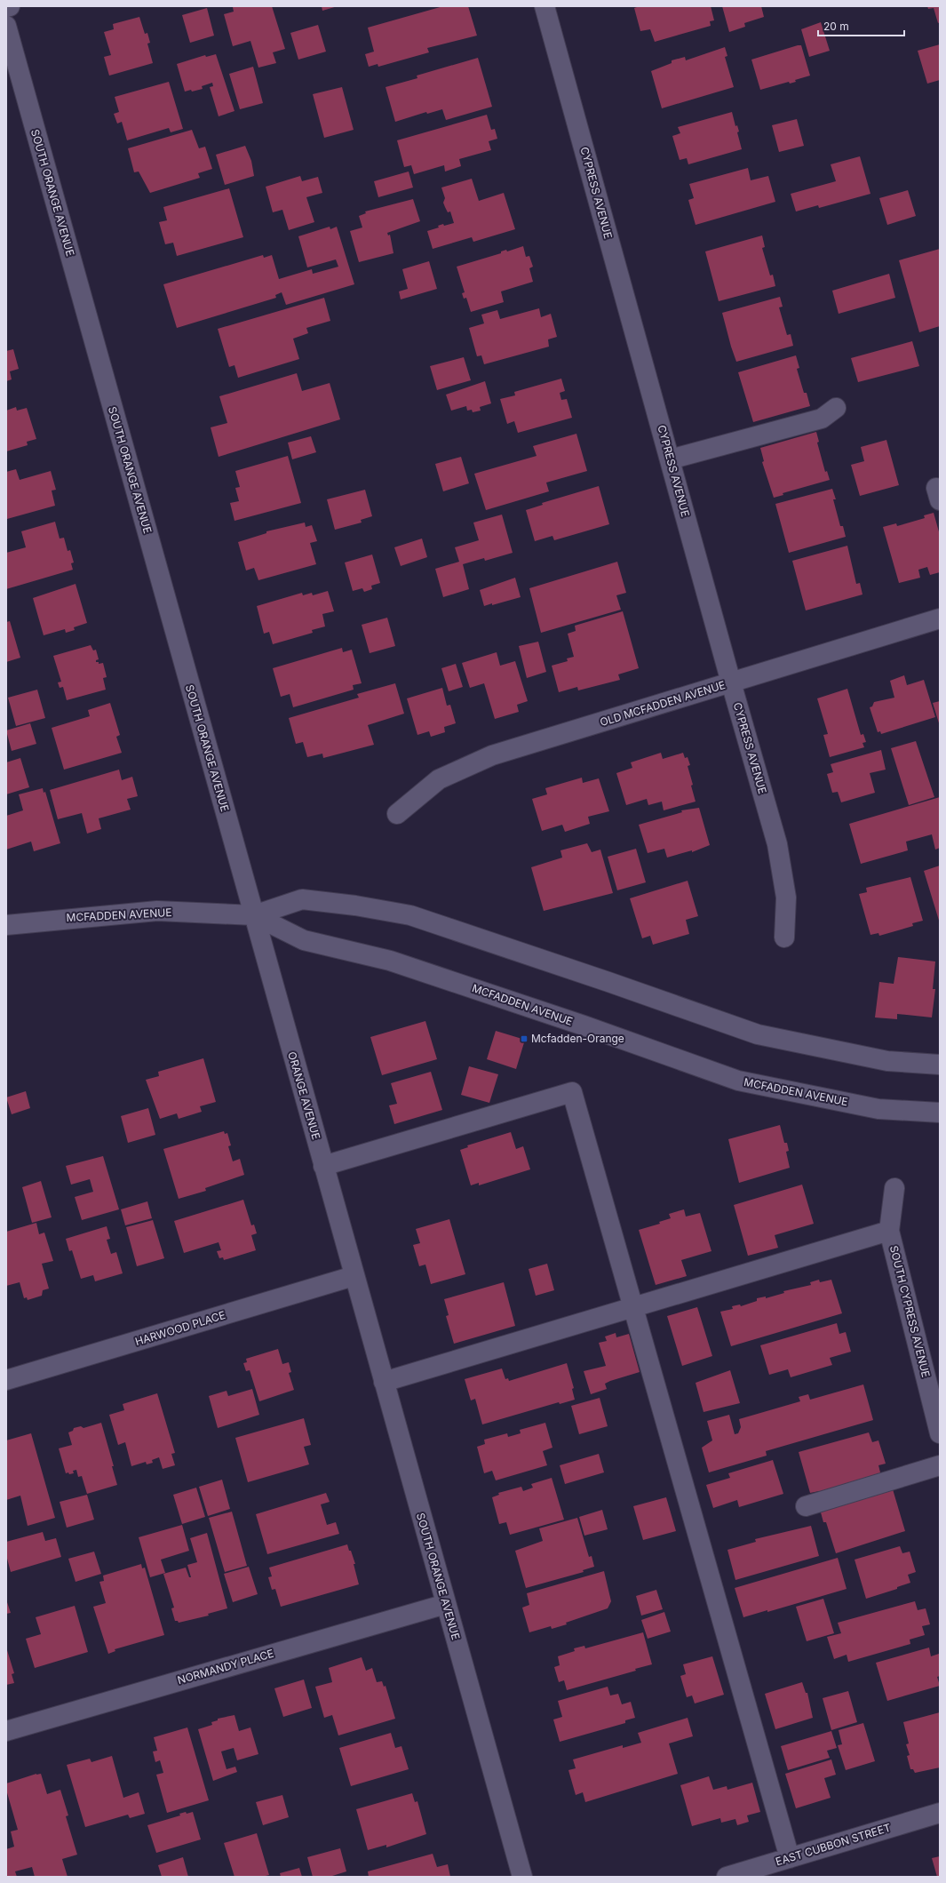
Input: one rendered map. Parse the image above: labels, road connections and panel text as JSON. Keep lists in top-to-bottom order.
{
  "streets": {
    "street": [
      "SOUTH ORANGE AVENUE",
      "CYPRESS AVENUE",
      "OLD MCFADDEN AVENUE",
      "MCFADDEN AVENUE",
      "ORANGE AVENUE",
      "SOUTH CYPRESS AVENUE",
      "HARWOOD PLACE",
      "NORMANDY PLACE",
      "EAST CUBBON STREET"
    ]
  },
  "crossings": [
    ["SOUTH ORANGE AVENUE", "MCFADDEN AVENUE"],
    ["SOUTH ORANGE AVENUE", "ORANGE AVENUE"],
    ["SOUTH ORANGE AVENUE", "HARWOOD PLACE"],
    ["SOUTH ORANGE AVENUE", "NORMANDY PLACE"],
    ["CYPRESS AVENUE", "OLD MCFADDEN AVENUE"],
    ["MCFADDEN AVENUE", "ORANGE AVENUE"],
    ["ORANGE AVENUE", "HARWOOD PLACE"]
  ],
  "places": {
    "transit": ["Mcfadden-Orange"]
  },
  "scale_bar": "20 m"
}
